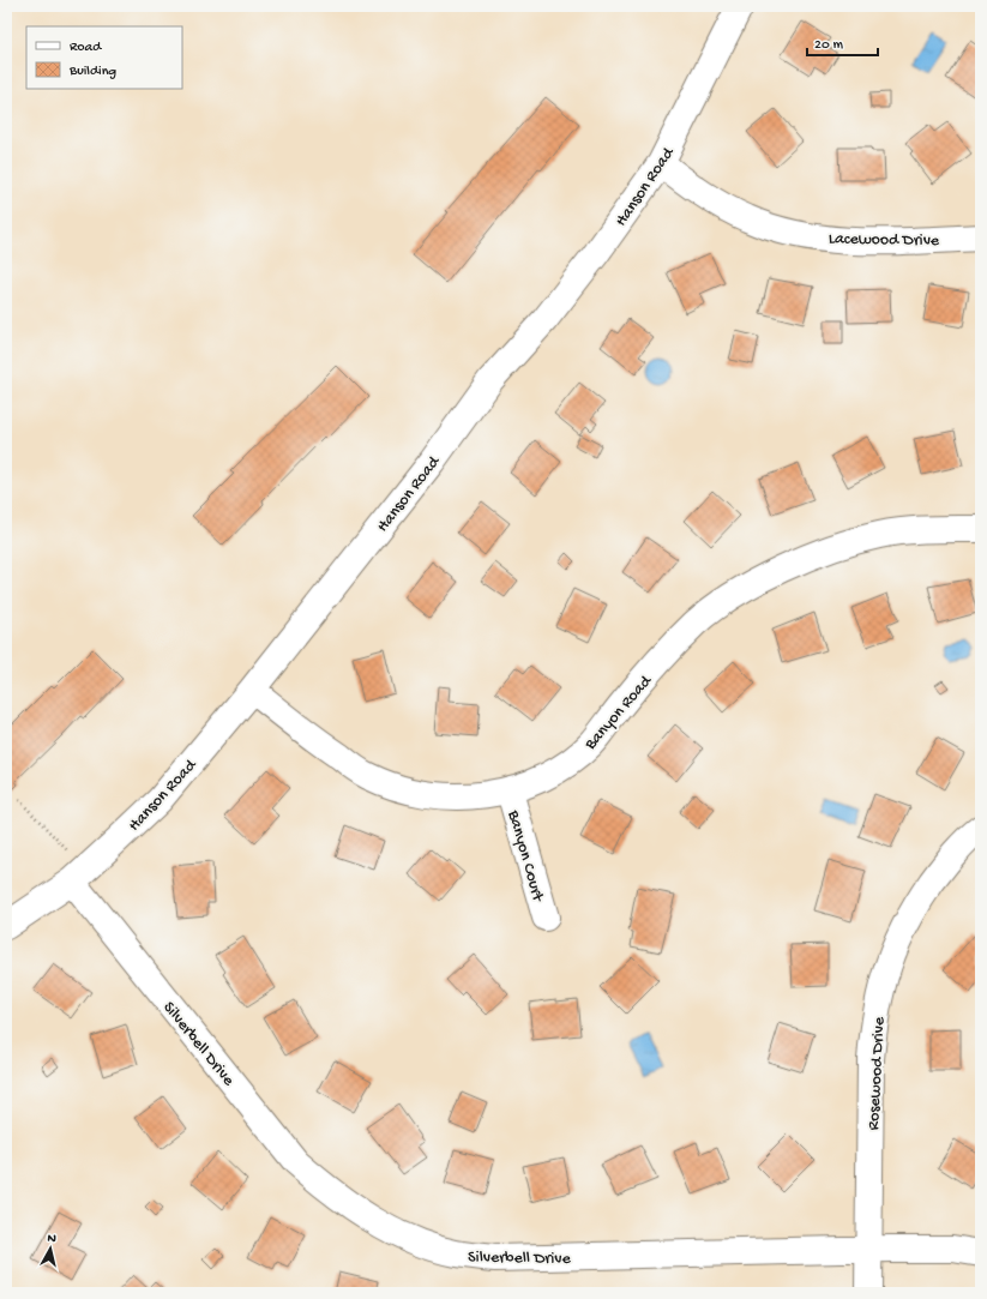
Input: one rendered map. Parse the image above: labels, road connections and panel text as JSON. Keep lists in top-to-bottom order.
{
  "streets": {
    "street": [
      "Hanson Road",
      "Lacewood Drive",
      "Banyon Road",
      "Banyon Court",
      "Silverbell Drive",
      "Rosewood Drive"
    ]
  },
  "crossings": [
    ["Hanson Road", "Lacewood Drive"],
    ["Hanson Road", "Banyon Road"],
    ["Hanson Road", "Silverbell Drive"],
    ["Banyon Road", "Banyon Court"],
    ["Silverbell Drive", "Rosewood Drive"]
  ],
  "legend": ["Road", "Building"],
  "scale_bar": "20 m",
  "north": "top"
}
